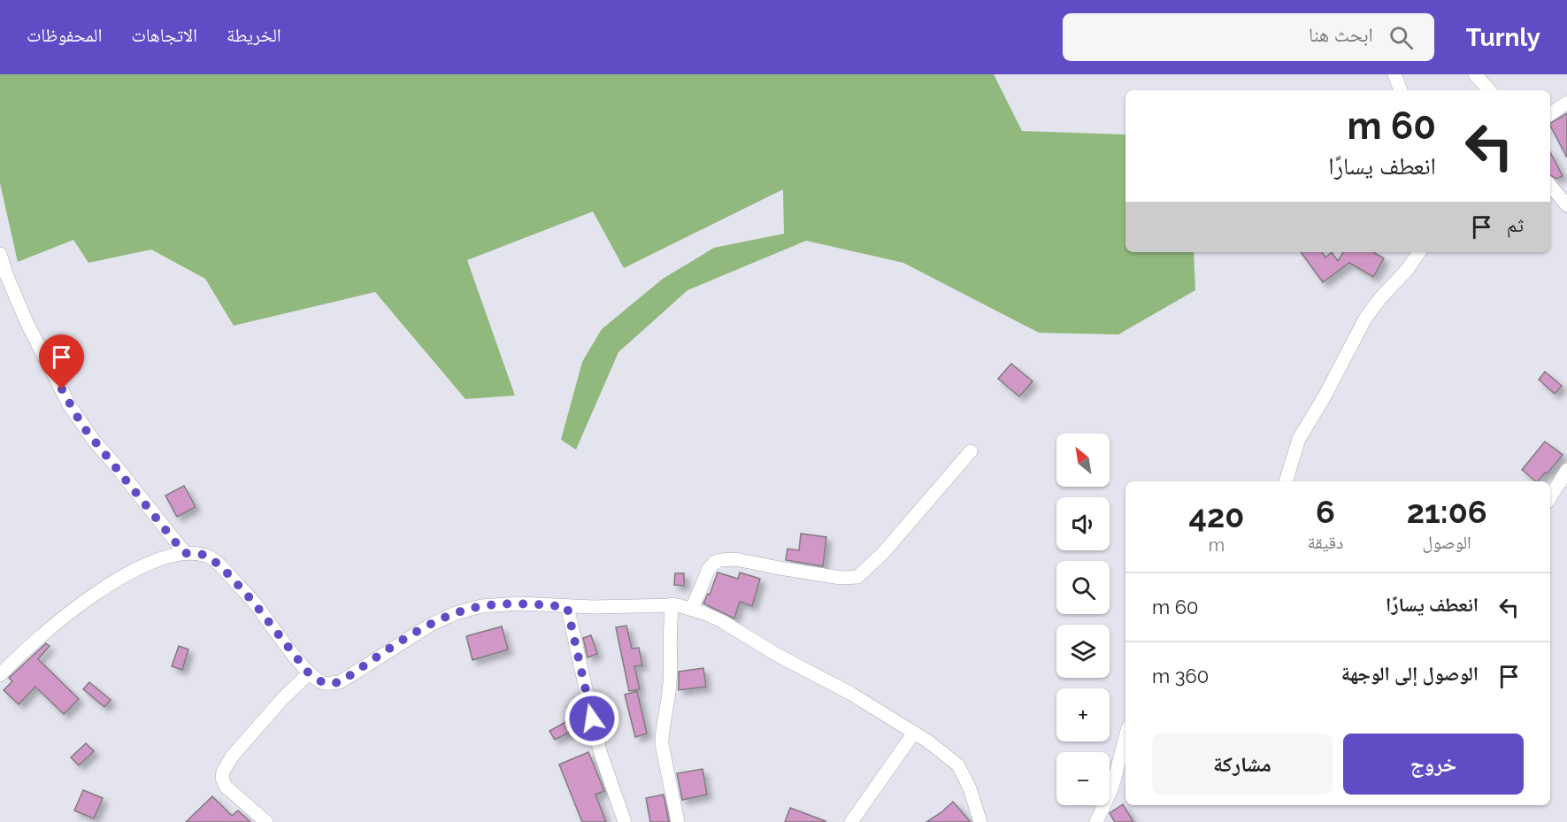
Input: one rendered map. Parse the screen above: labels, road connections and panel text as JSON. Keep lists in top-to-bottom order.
{
  "north": "top left",
  "page": {
    "header": "Turnly",
    "search": "ابحث هنا",
    "nav": ["الخريطة", "الاتجاهات", "المحفوظات"],
    "turn": ["60 m", "انعطف يسارًا"],
    "then": "ثم",
    "map_buttons": ["+", "−"],
    "eta": [
      "21:06",
      "الوصول",
      "6",
      "دقيقة",
      "420",
      "m"
    ],
    "list": [
      {
        "name": "انعطف يسارًا",
        "value": "60 m"
      },
      {
        "name": "الوصول إلى الوجهة",
        "value": "360 m"
      }
    ],
    "buttons": ["خروج", "مشاركة"]
  }
}
